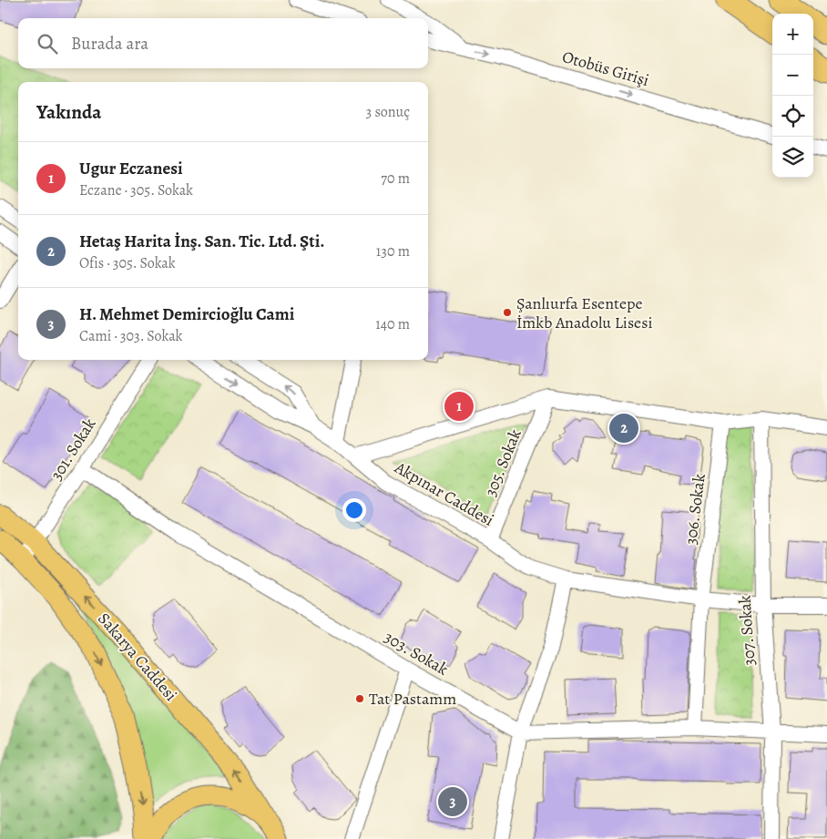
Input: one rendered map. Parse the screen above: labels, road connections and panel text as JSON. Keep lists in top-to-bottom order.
{
  "streets": {
    "main road": ["Sakarya Caddesi"],
    "street": [
      "Otobüs Girişi",
      "301. Sokak",
      "305. Sokak",
      "Akpınar Caddesi",
      "306. Sokak",
      "307. Sokak",
      "303. Sokak"
    ]
  },
  "crossings": [
    ["301. Sokak", "303. Sokak"],
    ["301. Sokak", "Sakarya Caddesi"],
    ["305. Sokak", "Akpınar Caddesi"]
  ],
  "one_way": ["Otobüs Girişi"],
  "places": ["Şanlıurfa Esentepe İmkb Anadolu Lisesi", "Tat Pastamm"],
  "page": {
    "map_buttons": ["+", "−"],
    "search": "Burada ara",
    "heading": ["Yakında", "3 sonuç"],
    "list": [
      {
        "mark": "1",
        "name": "Ugur Eczanesi",
        "note": "Eczane · 305. Sokak",
        "value": "70 m"
      },
      {
        "mark": "2",
        "name": "Hetaş Harita İnş. San. Tic. Ltd. Şti.",
        "note": "Ofis · 305. Sokak",
        "value": "130 m"
      },
      {
        "mark": "3",
        "name": "H. Mehmet Demircioğlu Cami",
        "note": "Cami · 303. Sokak",
        "value": "140 m"
      }
    ],
    "pins": ["1", "2", "3"]
  }
}
